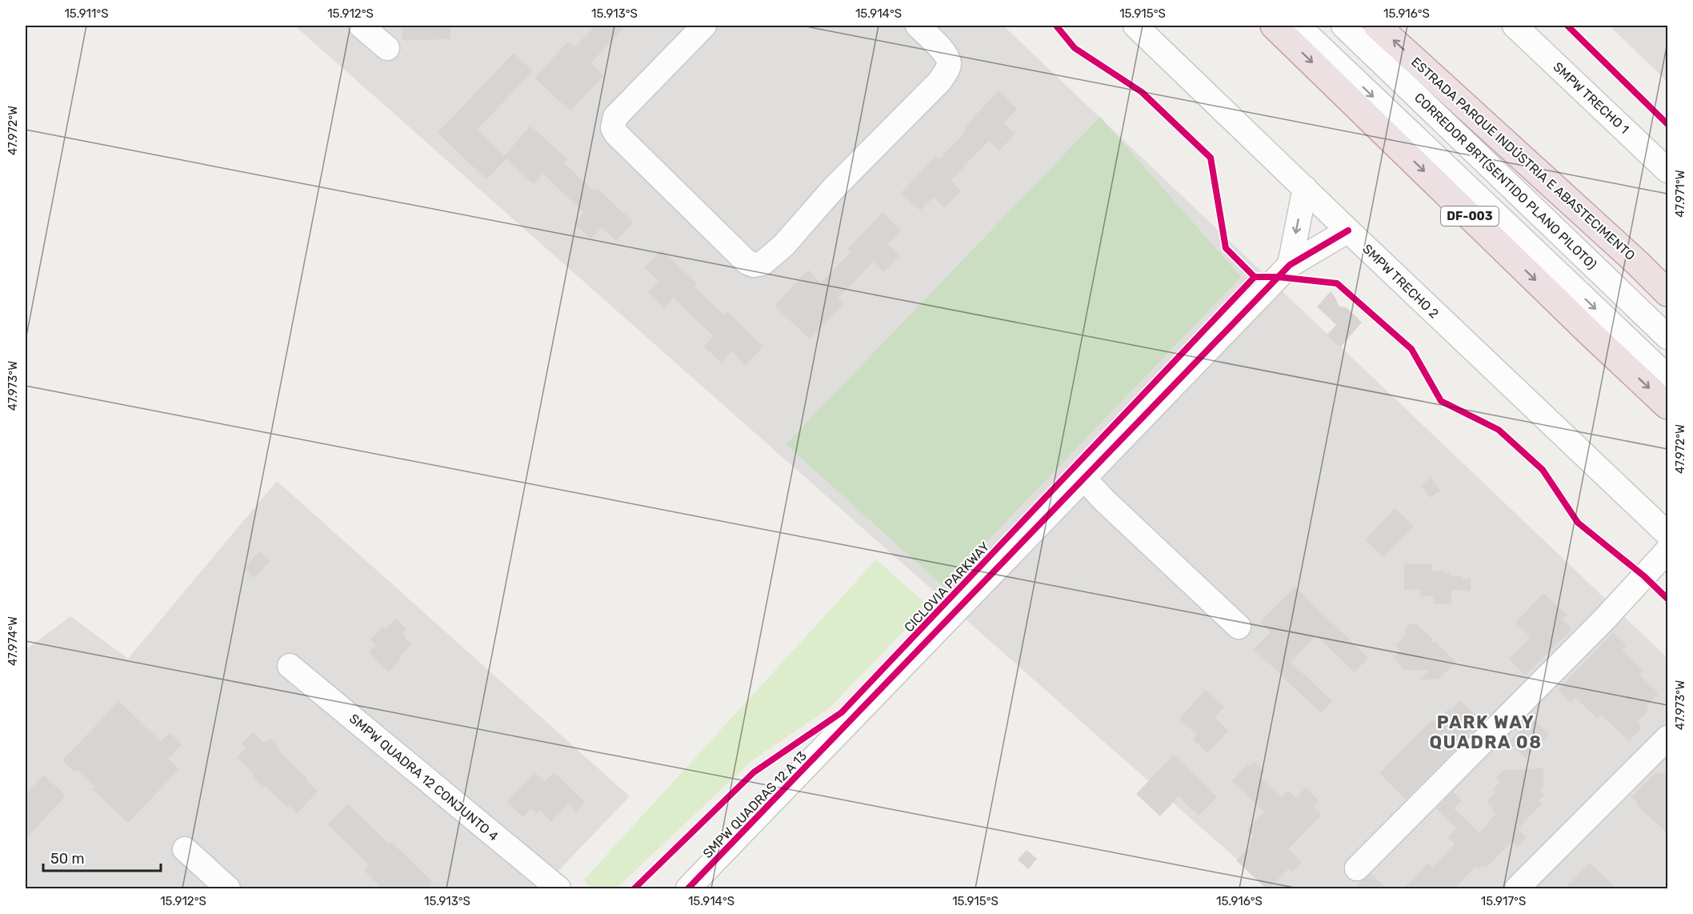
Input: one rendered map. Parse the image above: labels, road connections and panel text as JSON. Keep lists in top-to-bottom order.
{
  "streets": {
    "highway": ["ESTRADA PARQUE INDÚSTRIA E ABASTECIMENTO", "DF-003"],
    "street": [
      "SMPW TRECHO 1",
      "CORREDOR BRT(SENTIDO PLANO PILOTO)",
      "SMPW TRECHO 2",
      "SMPW QUADRA 12 CONJUNTO 4",
      "SMPW QUADRAS 12 A 13"
    ],
    "cycle path": ["CICLOVIA PARKWAY"]
  },
  "crossings": [
    ["SMPW TRECHO 2", "SMPW QUADRAS 12 A 13"]
  ],
  "districts": ["PARK WAY QUADRA 08"],
  "scale_bar": "50 m",
  "coordinates": [
    "15.911°S",
    "15.912°S",
    "15.913°S",
    "15.914°S",
    "15.915°S",
    "15.916°S",
    "47.972°W",
    "47.971°W",
    "47.973°W",
    "47.974°W",
    "15.917°S"
  ]
}
